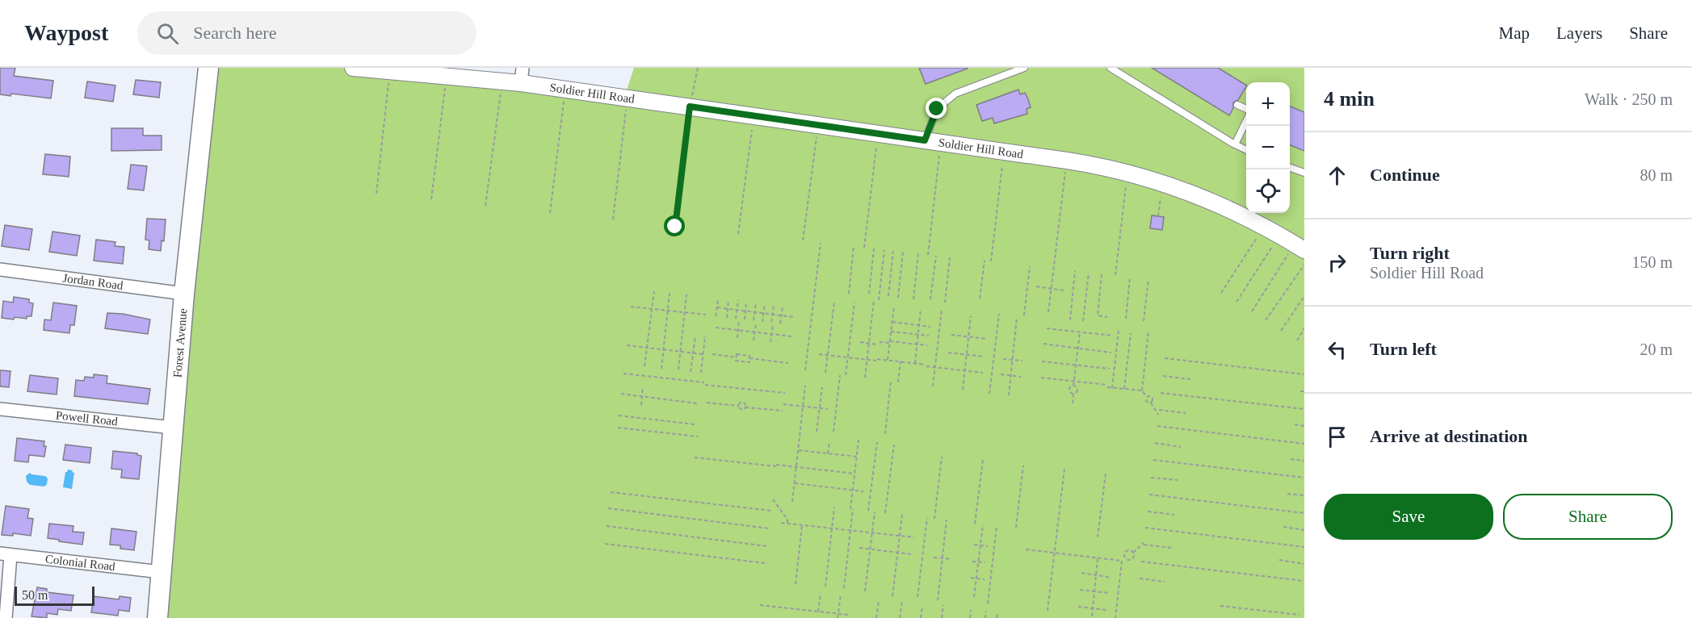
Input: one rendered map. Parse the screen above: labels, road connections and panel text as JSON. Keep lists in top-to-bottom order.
{
  "streets": {
    "main road": ["Forest Avenue"],
    "street": [
      "Soldier Hill Road",
      "Jordan Road",
      "Powell Road",
      "Colonial Road"
    ]
  },
  "crossings": [
    ["Jordan Road", "Forest Avenue"],
    ["Forest Avenue", "Powell Road"],
    ["Forest Avenue", "Colonial Road"]
  ],
  "scale_bar": "50 m",
  "page": {
    "header": "Waypost",
    "search": "Search here",
    "nav": ["Map", "Layers", "Share"],
    "heading": ["4 min", "Walk · 250 m"],
    "map_buttons": ["+", "−"],
    "list": [
      ["Continue", "80 m"],
      ["Turn right", "Soldier Hill Road", "150 m"],
      ["Turn left", "20 m"],
      "Arrive at destination"
    ],
    "buttons": ["Save", "Share"],
    "scale": "50 m"
  }
}
